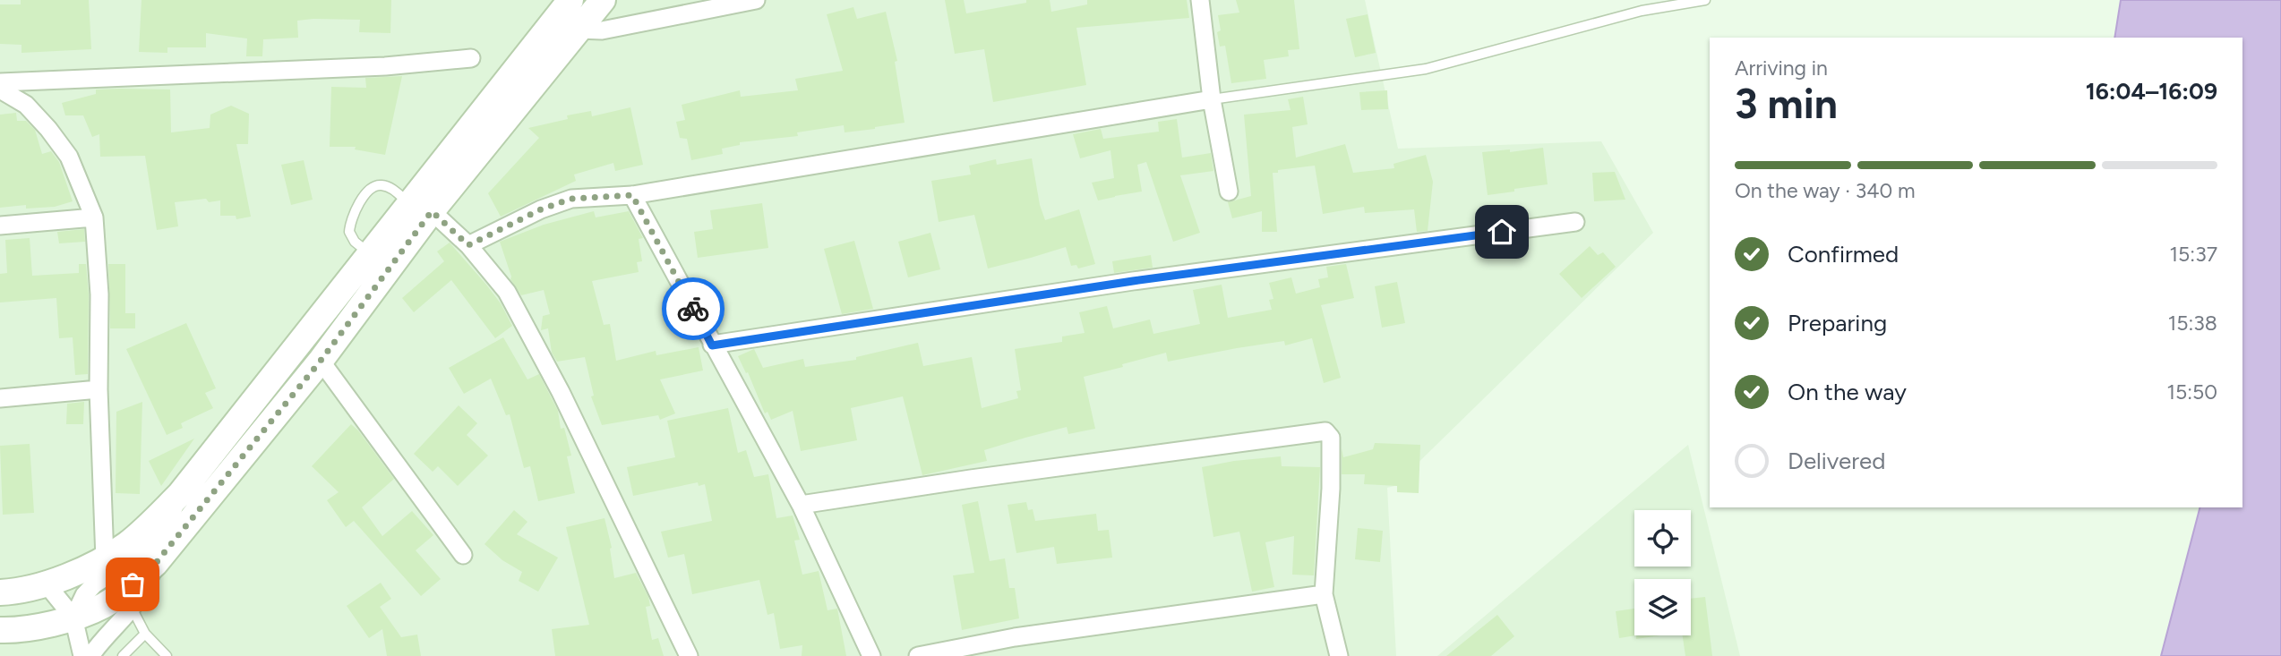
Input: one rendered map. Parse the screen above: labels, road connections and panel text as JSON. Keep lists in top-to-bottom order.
{
  "page": {
    "heading": ["3 min", "Arriving in", "16:04–16:09"],
    "bar": "On the way · 340 m",
    "list": [
      ["Confirmed", "15:37"],
      ["Preparing", "15:38"],
      ["On the way", "15:50"],
      "Delivered"
    ]
  }
}
